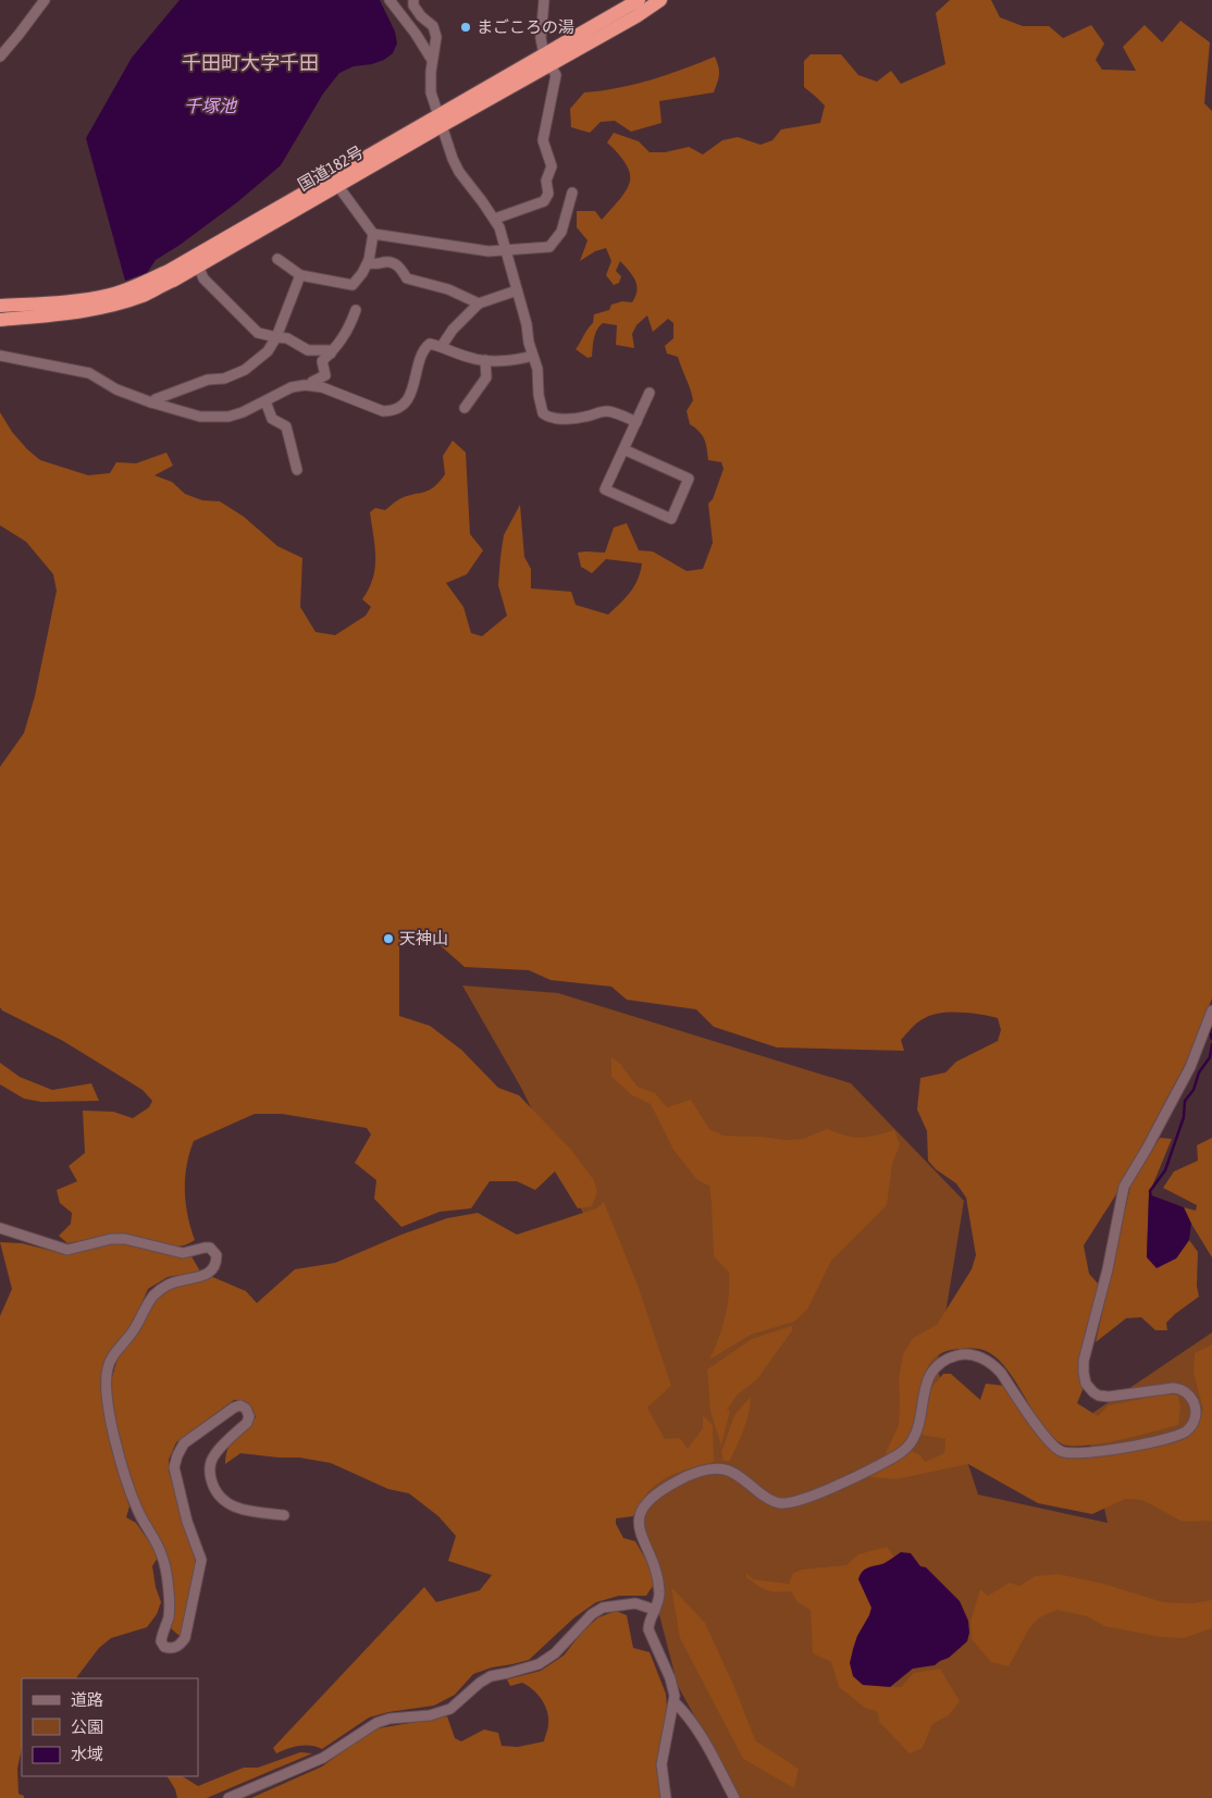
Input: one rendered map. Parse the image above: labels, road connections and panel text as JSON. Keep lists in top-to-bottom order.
{
  "streets": {
    "highway": ["国道182号"]
  },
  "districts": ["千田町大字千田"],
  "water": ["千塚池"],
  "places": ["まごころの湯", "天神山"],
  "legend": ["道路", "公園", "水域"]
}
